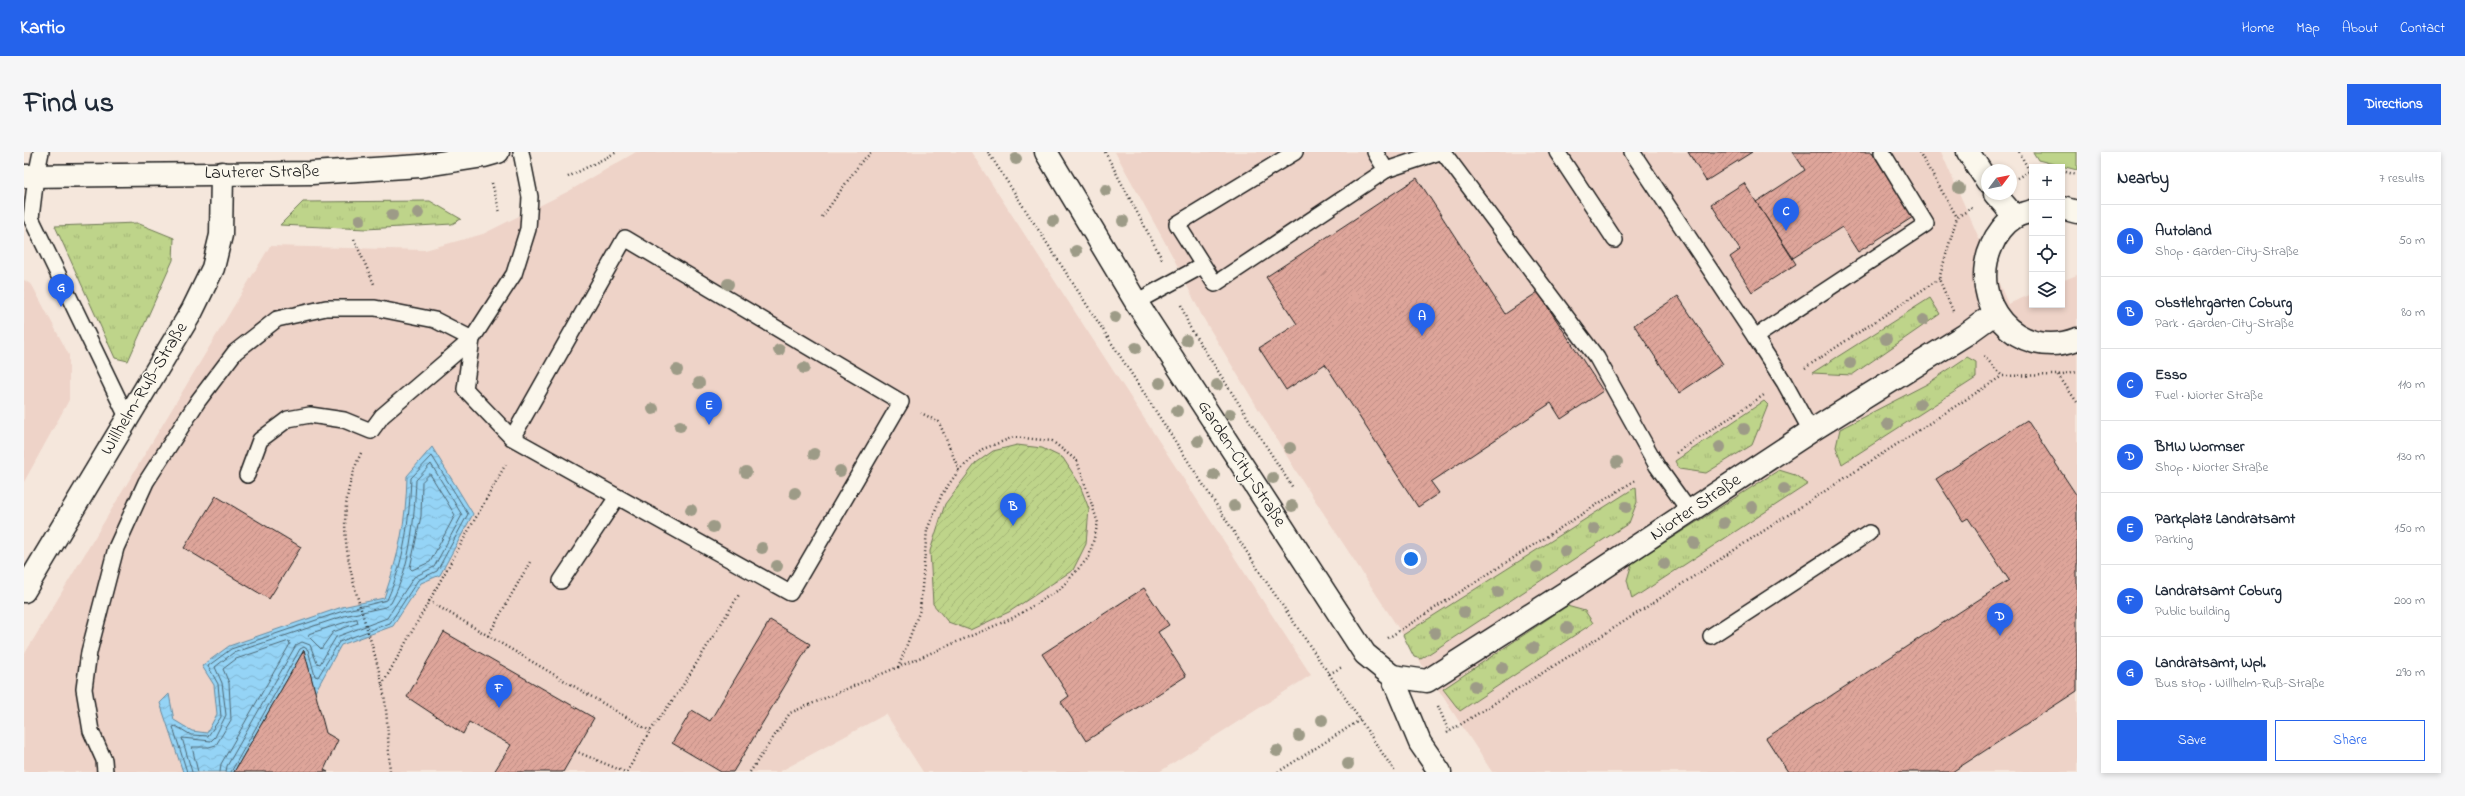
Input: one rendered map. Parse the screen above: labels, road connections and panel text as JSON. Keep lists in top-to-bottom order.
{
  "streets": {
    "street": [
      "Lauterer Straße",
      "Willhelm-Ruß-Straße",
      "Garden-City-Straße",
      "Niorter Straße"
    ]
  },
  "crossings": [
    ["Lauterer Straße", "Willhelm-Ruß-Straße"]
  ],
  "north": "top right",
  "page": {
    "header": "Kartio",
    "nav": [
      "Home",
      "Map",
      "About",
      "Contact"
    ],
    "title": "Find us",
    "buttons": [
      "Directions",
      ["Save", "Share"]
    ],
    "heading": ["Nearby", "7 results"],
    "map_buttons": ["+", "−"],
    "pins": [
      "C",
      "G",
      "A",
      "E",
      "B",
      "D",
      "F"
    ],
    "list": [
      {
        "mark": "A",
        "name": "Autoland",
        "note": "Shop · Garden-City-Straße",
        "value": "50 m"
      },
      {
        "mark": "B",
        "name": "Obstlehrgarten Coburg",
        "note": "Park · Garden-City-Straße",
        "value": "80 m"
      },
      {
        "mark": "C",
        "name": "Esso",
        "note": "Fuel · Niorter Straße",
        "value": "110 m"
      },
      {
        "mark": "D",
        "name": "BMW Wormser",
        "note": "Shop · Niorter Straße",
        "value": "130 m"
      },
      {
        "mark": "E",
        "name": "Parkplatz Landratsamt",
        "note": "Parking",
        "value": "150 m"
      },
      {
        "mark": "F",
        "name": "Landratsamt Coburg",
        "note": "Public building",
        "value": "200 m"
      },
      {
        "mark": "G",
        "name": "Landratsamt, Wpl.",
        "note": "Bus stop · Willhelm-Ruß-Straße",
        "value": "290 m"
      }
    ]
  }
}
